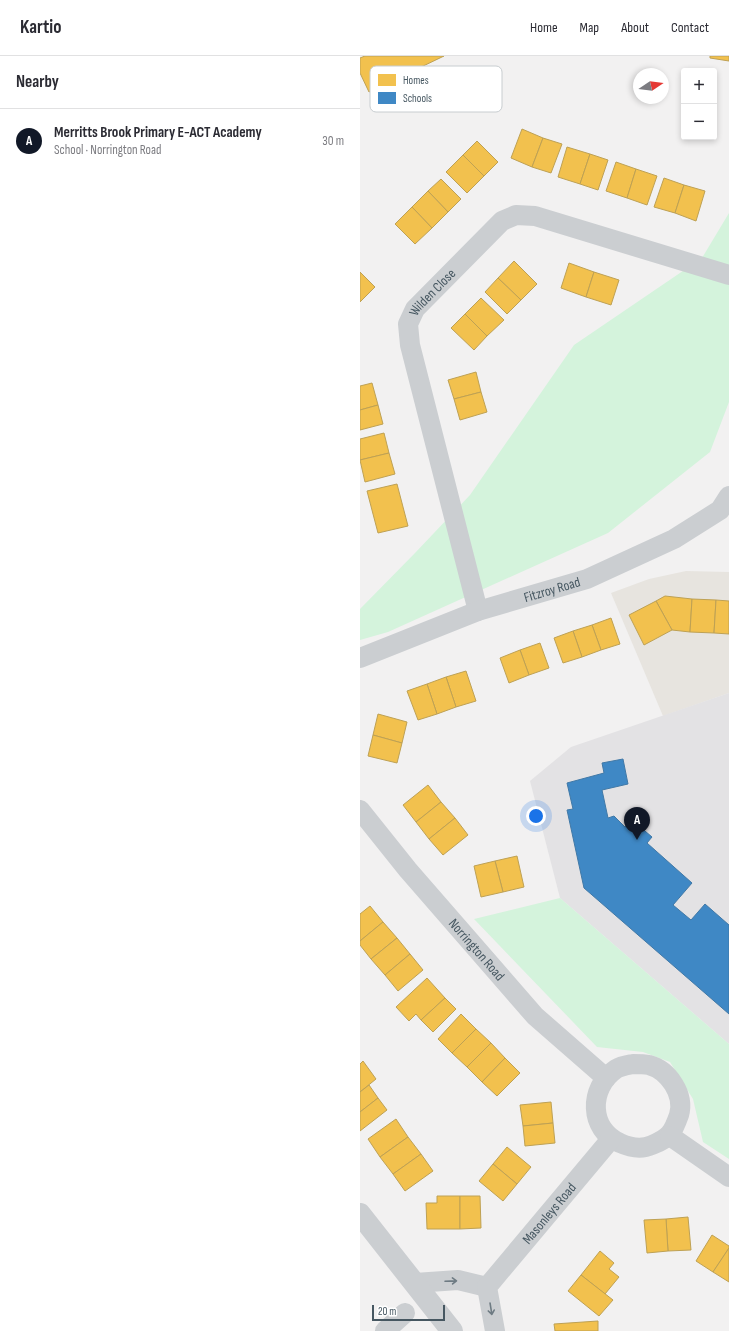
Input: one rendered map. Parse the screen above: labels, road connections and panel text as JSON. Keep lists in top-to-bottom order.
{
  "streets": {
    "street": [
      "Wilden Close",
      "Fitzroy Road",
      "Norrington Road",
      "Masonleys Road"
    ]
  },
  "crossings": [
    ["Wilden Close", "Fitzroy Road"],
    ["Norrington Road", "Masonleys Road"]
  ],
  "legend": ["Homes", "Schools"],
  "scale_bar": "20 m",
  "north": "right",
  "page": {
    "header": "Kartio",
    "nav": [
      "Home",
      "Map",
      "About",
      "Contact"
    ],
    "heading": "Nearby",
    "map_buttons": ["+", "−"],
    "list": [
      {
        "mark": "A",
        "name": "Merritts Brook Primary E-ACT Academy",
        "note": "School · Norrington Road",
        "value": "30 m"
      }
    ],
    "pins": "A",
    "scale": "20 m"
  }
}
